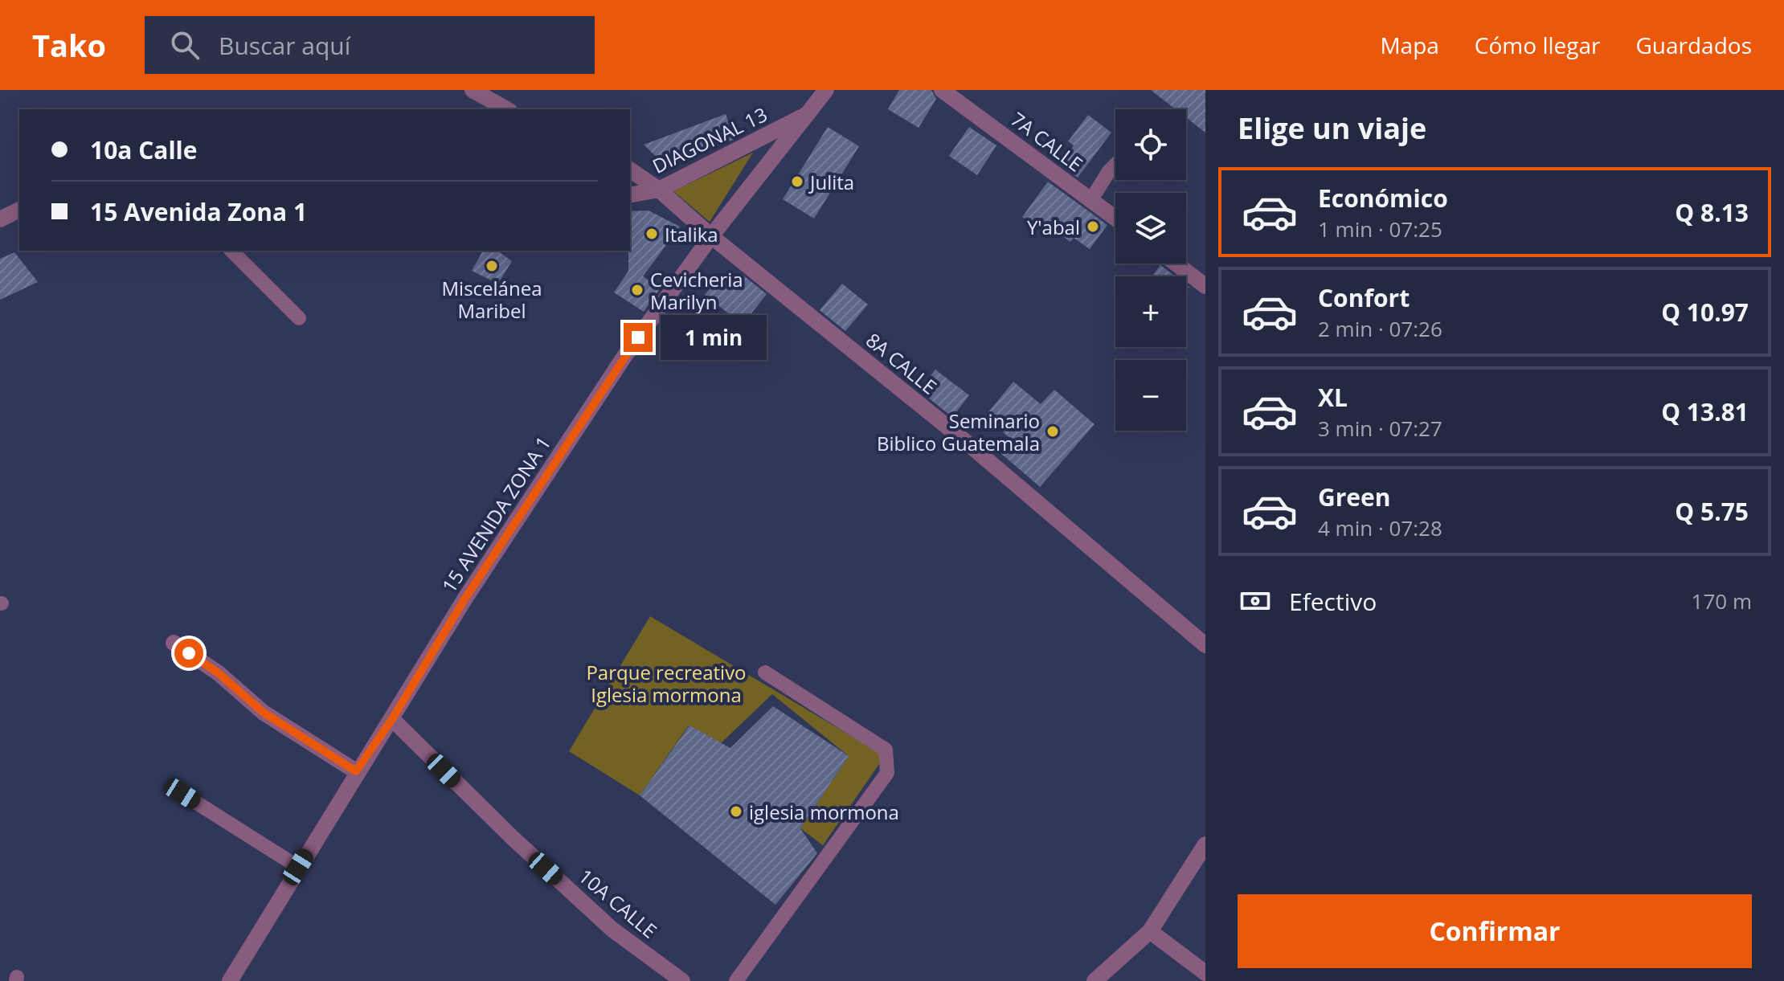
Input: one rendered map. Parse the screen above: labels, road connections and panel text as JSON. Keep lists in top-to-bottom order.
{
  "streets": {
    "street": [
      "DIAGONAL 13",
      "7A CALLE",
      "8A CALLE",
      "15 AVENIDA ZONA 1",
      "10A CALLE"
    ]
  },
  "crossings": [
    ["DIAGONAL 13", "8A CALLE"],
    ["DIAGONAL 13", "15 AVENIDA ZONA 1"],
    ["8A CALLE", "15 AVENIDA ZONA 1"],
    ["15 AVENIDA ZONA 1", "10A CALLE"]
  ],
  "parks": ["Parque recreativo Iglesia mormona"],
  "places": [
    "Julita",
    "Y'abal",
    "Italika",
    "Miscelánea Maribel",
    "Cevicheria Marilyn",
    "Seminario Biblico Guatemala",
    "iglesia mormona"
  ],
  "page": {
    "header": "Tako",
    "search": "Buscar aquí",
    "nav": ["Mapa", "Cómo llegar", "Guardados"],
    "heading": "Elige un viaje",
    "map_buttons": ["+", "−"],
    "banner": ["10a Calle", "15 Avenida Zona 1"],
    "list": [
      {
        "name": "Económico",
        "note": "1 min · 07:25",
        "value": "Q 8.13"
      },
      {
        "name": "Confort",
        "note": "2 min · 07:26",
        "value": "Q 10.97"
      },
      {
        "name": "XL",
        "note": "3 min · 07:27",
        "value": "Q 13.81"
      },
      {
        "name": "Green",
        "note": "4 min · 07:28",
        "value": "Q 5.75"
      }
    ],
    "bubble": "1 min",
    "pay": ["Efectivo", "170 m"],
    "buttons": "Confirmar"
  }
}
